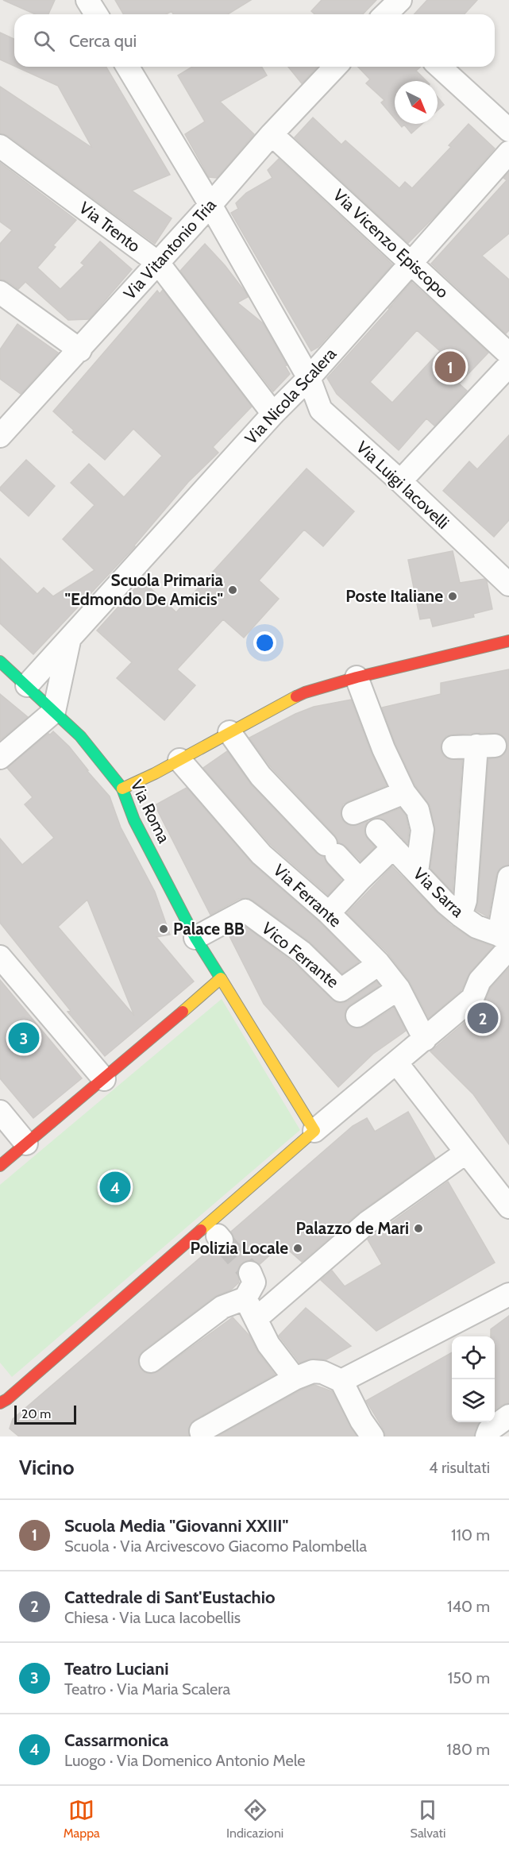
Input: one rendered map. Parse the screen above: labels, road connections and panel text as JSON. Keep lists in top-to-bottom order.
{
  "streets": {
    "street": [
      "Via Trento",
      "Via Vicenzo Episcopo",
      "Via Vitantonio Tria",
      "Via Nicola Scalera",
      "Via Luigi Iacovelli",
      "Via Roma",
      "Via Sarra",
      "Via Ferrante",
      "Vico Ferrante"
    ]
  },
  "crossings": [
    ["Via Trento", "Via Vitantonio Tria"],
    ["Via Trento", "Via Nicola Scalera"],
    ["Via Vicenzo Episcopo", "Via Vitantonio Tria"],
    ["Via Vicenzo Episcopo", "Via Nicola Scalera"],
    ["Via Vitantonio Tria", "Via Luigi Iacovelli"],
    ["Via Nicola Scalera", "Via Luigi Iacovelli"],
    ["Via Nicola Scalera", "Via Roma"],
    ["Via Roma", "Vico Ferrante"],
    ["Via Ferrante", "Vico Ferrante"]
  ],
  "places": [
    "Scuola Primaria \"Edmondo De Amicis\"",
    "Poste Italiane",
    "Palace BB",
    "Palazzo de Mari",
    "Polizia Locale"
  ],
  "scale_bar": "20 m",
  "north": "bottom right",
  "page": {
    "search": "Cerca qui",
    "pins": [
      "1",
      "2",
      "3",
      "4"
    ],
    "scale": "20 m",
    "heading": ["Vicino", "4 risultati"],
    "list": [
      {
        "mark": "1",
        "name": "Scuola Media \"Giovanni XXIII\"",
        "note": "Scuola · Via Arcivescovo Giacomo Palombella",
        "value": "110 m"
      },
      {
        "mark": "2",
        "name": "Cattedrale di Sant'Eustachio",
        "note": "Chiesa · Via Luca Iacobellis",
        "value": "140 m"
      },
      {
        "mark": "3",
        "name": "Teatro Luciani",
        "note": "Teatro · Via Maria Scalera",
        "value": "150 m"
      },
      {
        "mark": "4",
        "name": "Cassarmonica",
        "note": "Luogo · Via Domenico Antonio Mele",
        "value": "180 m"
      }
    ],
    "nav": ["Mappa", "Indicazioni", "Salvati"]
  }
}
